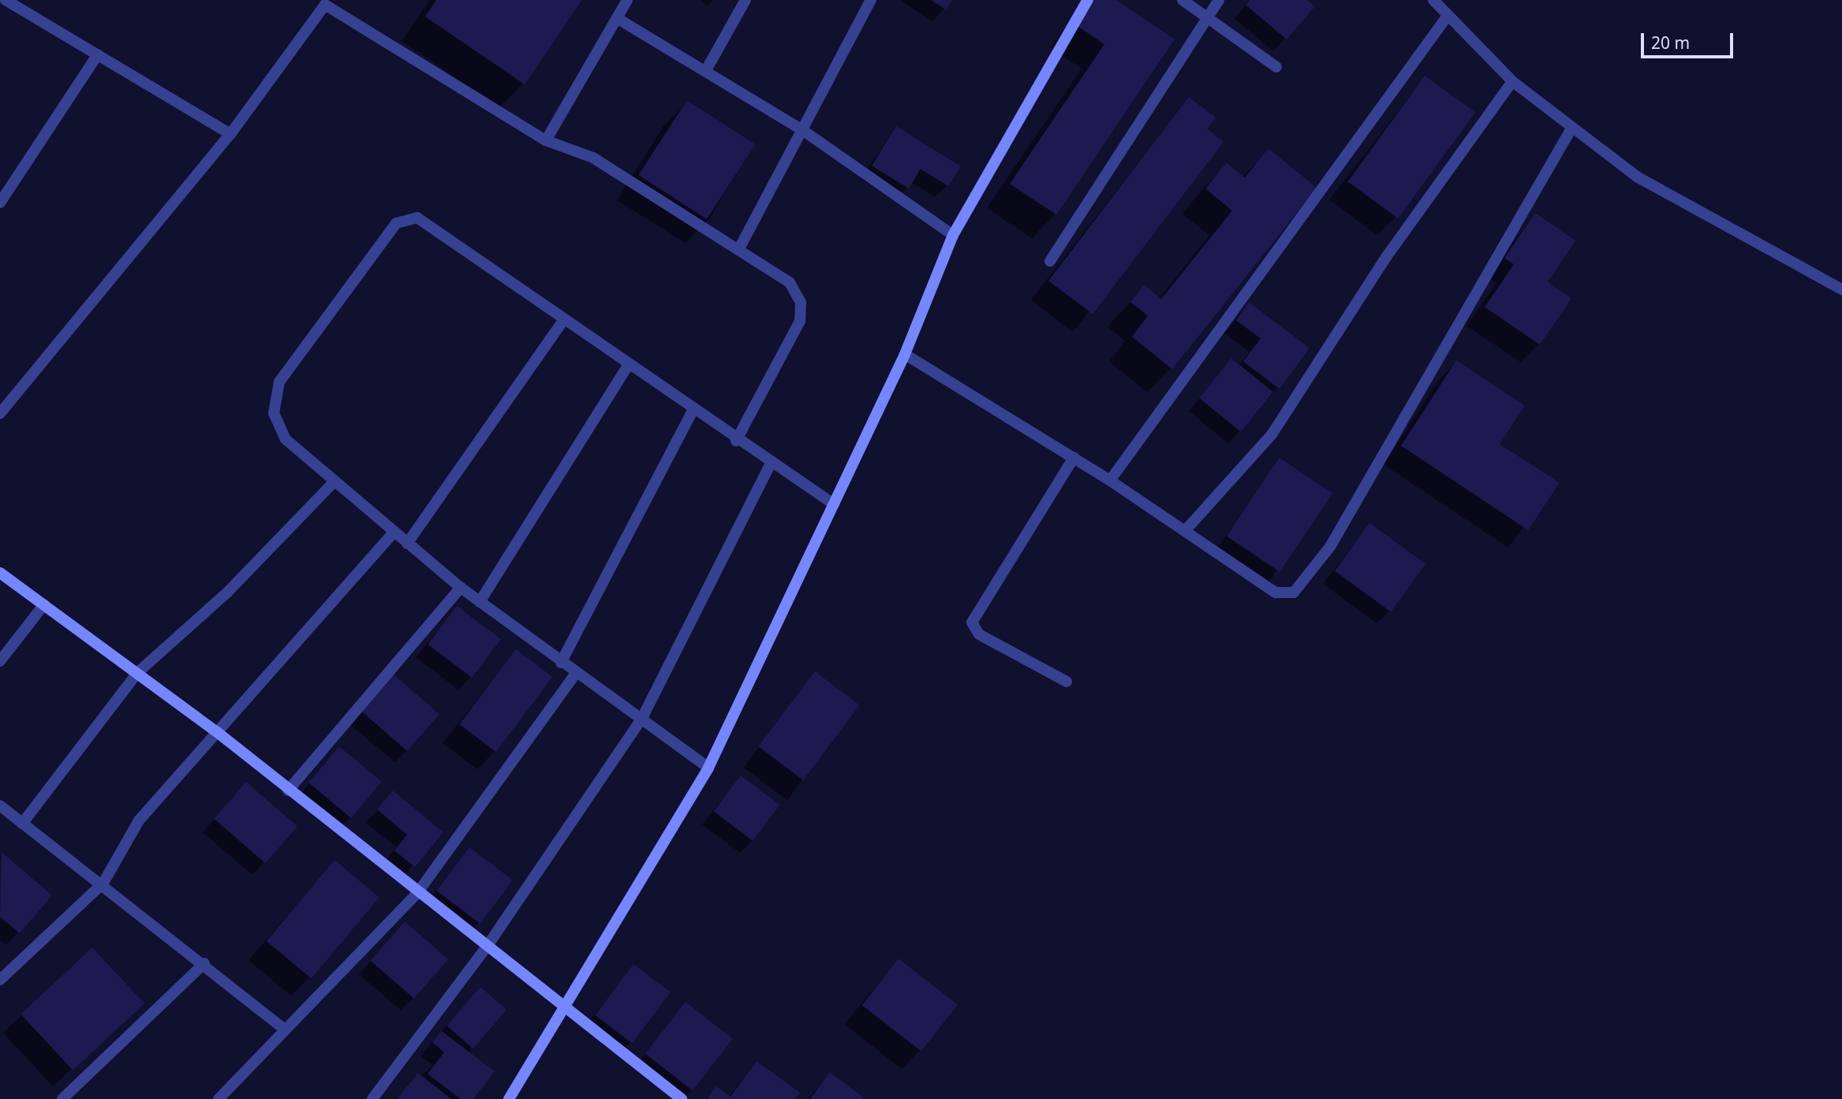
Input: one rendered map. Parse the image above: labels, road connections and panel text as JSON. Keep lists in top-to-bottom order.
{
  "scale_bar": "20 m"
}
